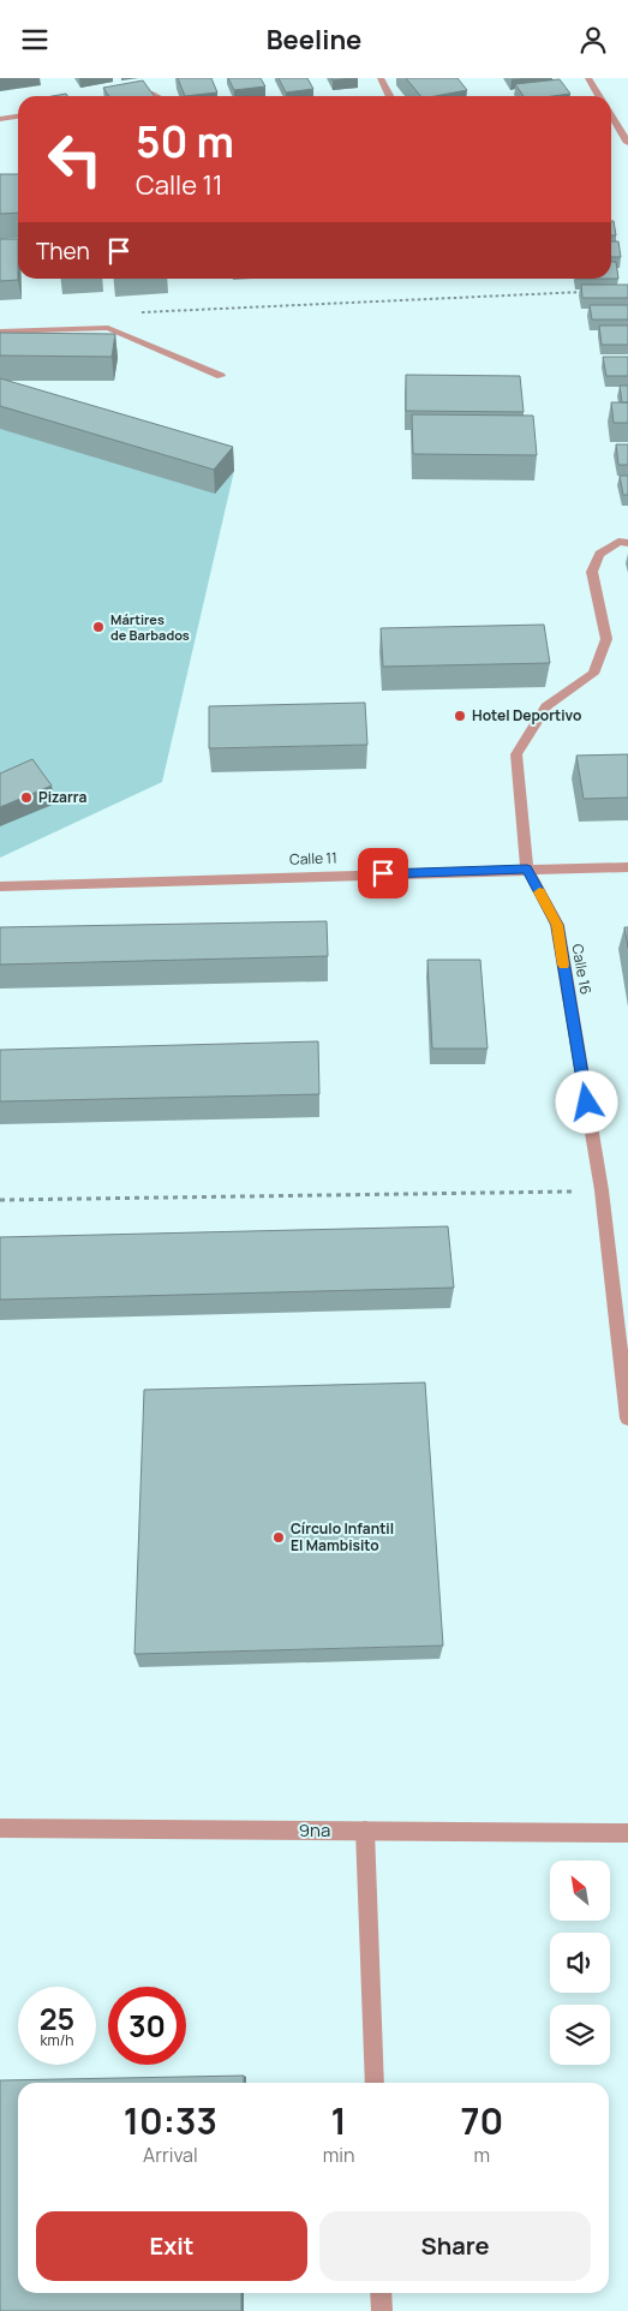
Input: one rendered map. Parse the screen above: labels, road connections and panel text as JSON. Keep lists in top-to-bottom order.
{
  "streets": {
    "street": ["Calle 11", "Calle 16", "9na"]
  },
  "crossings": [
    ["Calle 11", "Calle 16"]
  ],
  "places": [
    "Mártires de Barbados",
    "Hotel Deportivo",
    "Pizarra",
    "Círculo Infantil El Mambisito"
  ],
  "north": "top left",
  "page": {
    "header": "Beeline",
    "turn": ["50 m", "Calle 11"],
    "then": "Then",
    "speed": "25 km/h",
    "limit": "30",
    "eta": [
      "10:33",
      "Arrival",
      "1",
      "min",
      "70",
      "m"
    ],
    "buttons": ["Exit", "Share"]
  }
}
